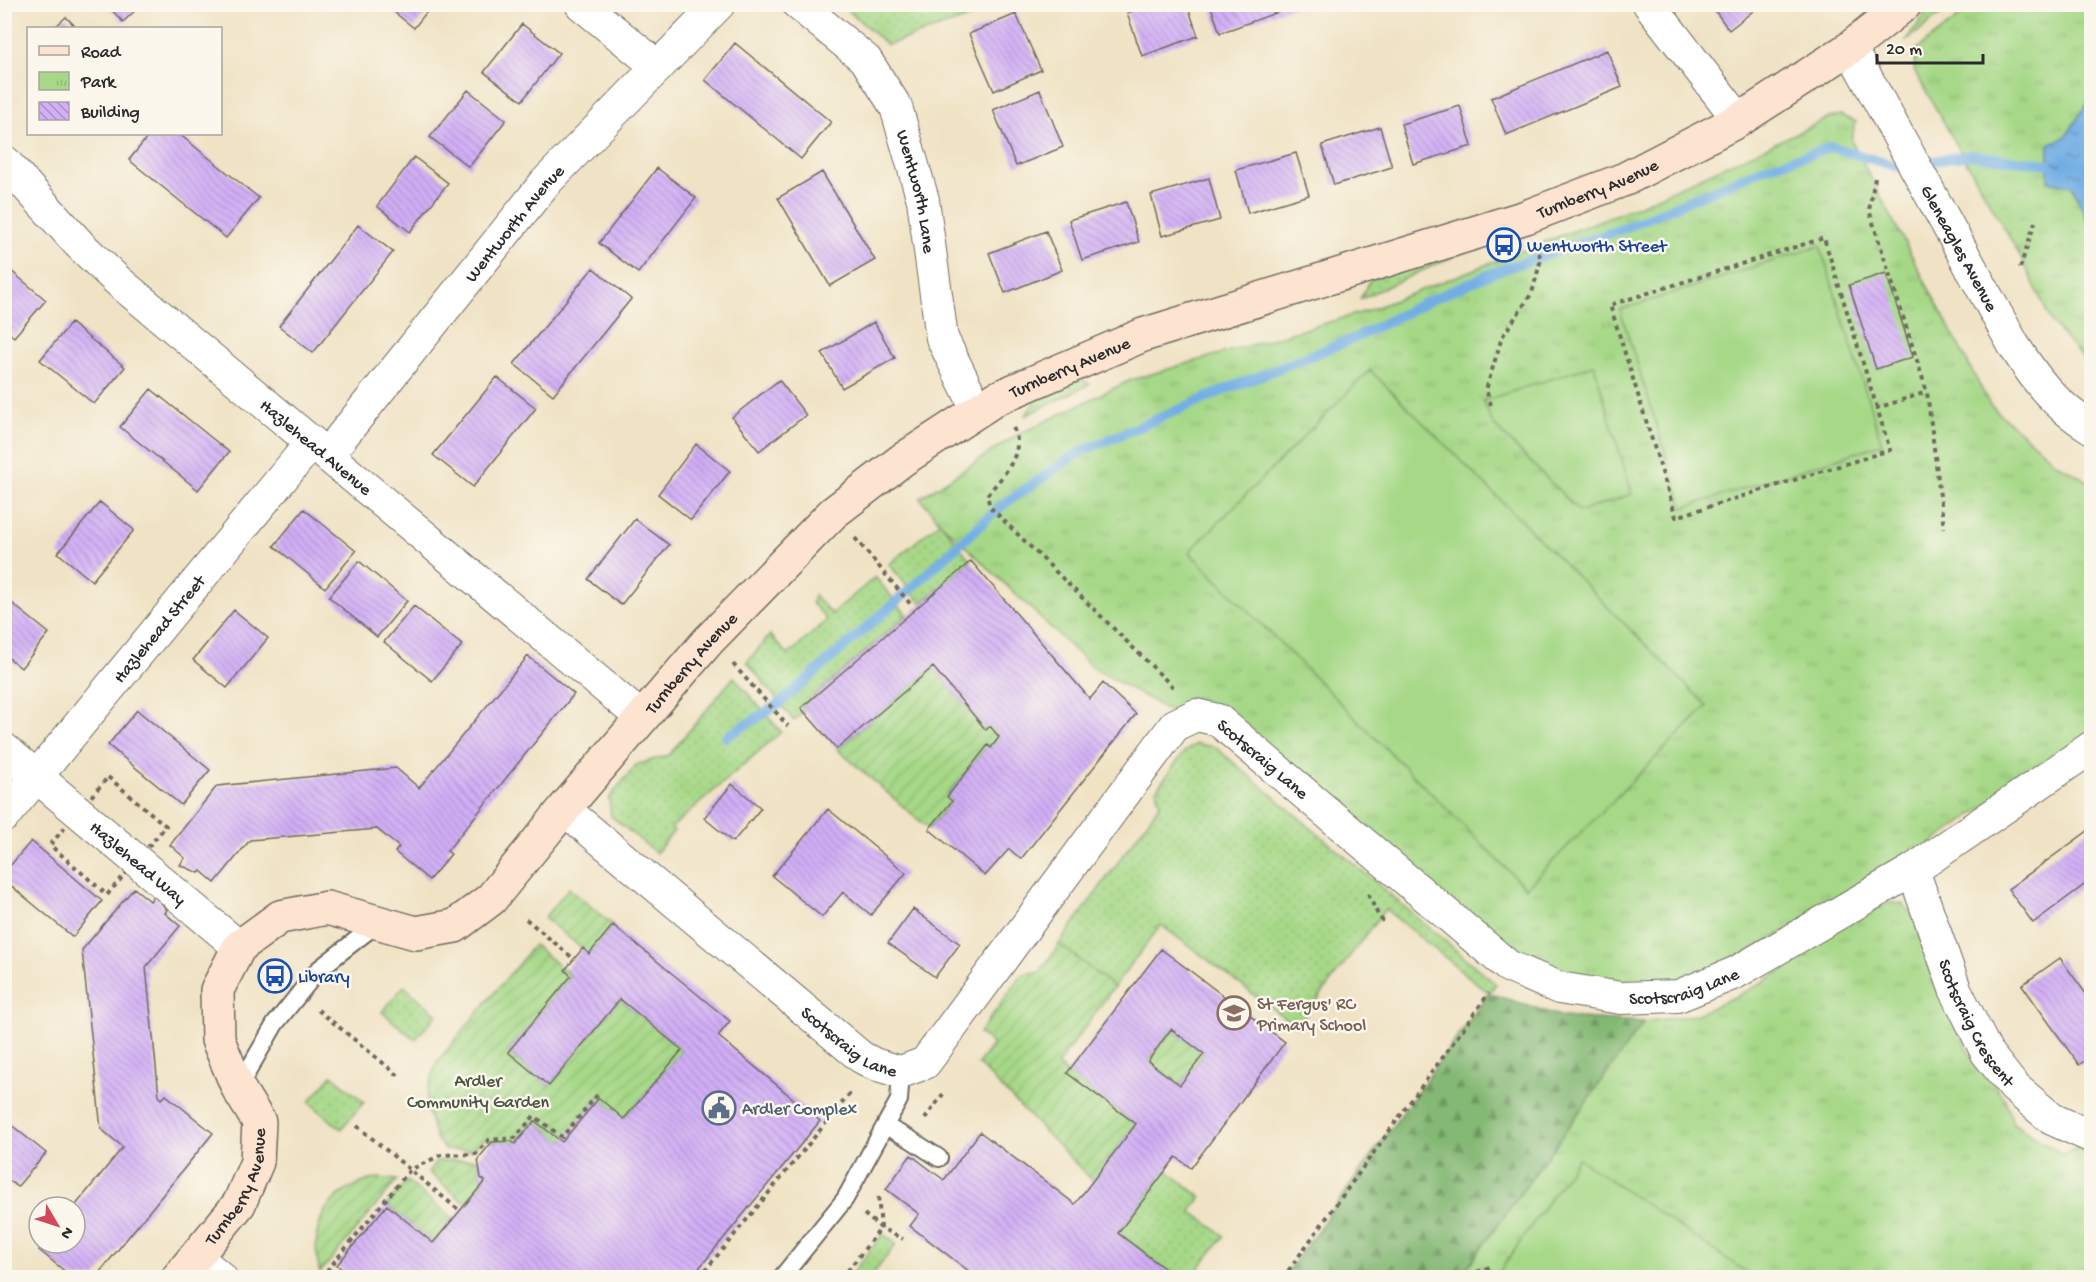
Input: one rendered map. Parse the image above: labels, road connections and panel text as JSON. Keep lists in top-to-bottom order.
{
  "streets": {
    "street": [
      "Turnberry Avenue",
      "Wentworth Lane",
      "Wentworth Avenue",
      "Gleneagles Avenue",
      "Hazlehead Avenue",
      "Hazlehead Street",
      "Scotscraig Lane",
      "Hazlehead Way",
      "Scotscraig Crescent"
    ]
  },
  "crossings": [
    ["Turnberry Avenue", "Wentworth Lane"],
    ["Turnberry Avenue", "Gleneagles Avenue"],
    ["Turnberry Avenue", "Hazlehead Avenue"],
    ["Turnberry Avenue", "Scotscraig Lane"],
    ["Turnberry Avenue", "Hazlehead Way"],
    ["Wentworth Avenue", "Hazlehead Avenue"],
    ["Wentworth Avenue", "Hazlehead Street"],
    ["Hazlehead Avenue", "Hazlehead Street"],
    ["Hazlehead Street", "Hazlehead Way"],
    ["Scotscraig Lane", "Scotscraig Crescent"]
  ],
  "parks": ["Ardler Community Garden"],
  "places": {
    "bus stop": ["Wentworth Street", "Library"],
    "school or university": ["St Fergus' RC Primary School"],
    "public building": ["Ardler Complex"]
  },
  "legend": ["Road", "Park", "Building"],
  "scale_bar": "20 m",
  "north": "bottom right"
}
